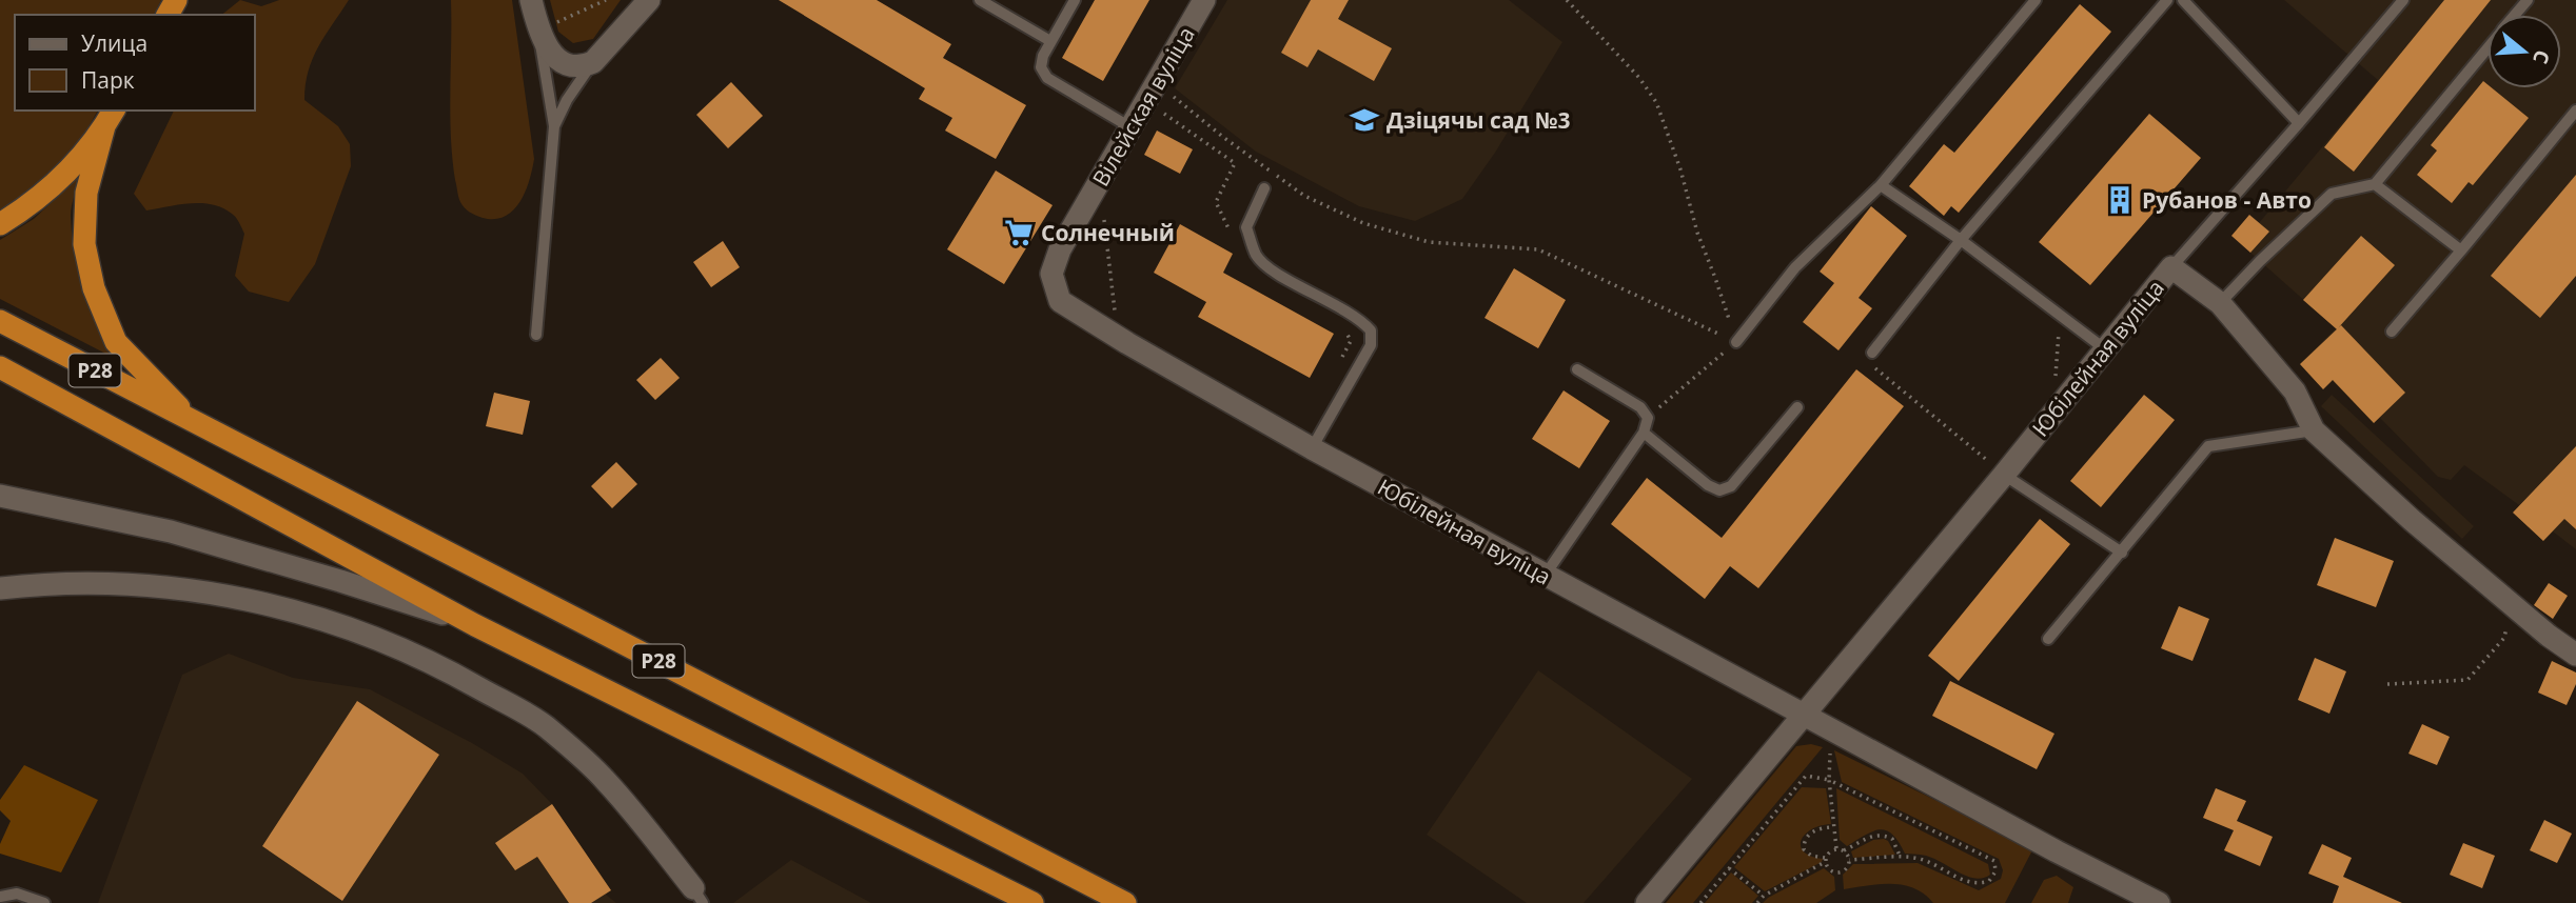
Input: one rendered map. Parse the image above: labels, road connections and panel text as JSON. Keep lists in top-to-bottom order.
{
  "streets": {
    "highway": ["Р28"],
    "street": ["Вілейская вуліца", "Юбілейная вуліца"]
  },
  "crossings": [
    ["Вілейская вуліца", "Юбілейная вуліца"]
  ],
  "places": {
    "school or university": ["Дзіцячы сад №3"],
    "building": ["Рубанов - Авто"],
    "supermarket": ["Солнечный"]
  },
  "legend": ["Улица", "Парк"],
  "north": "right"
}
